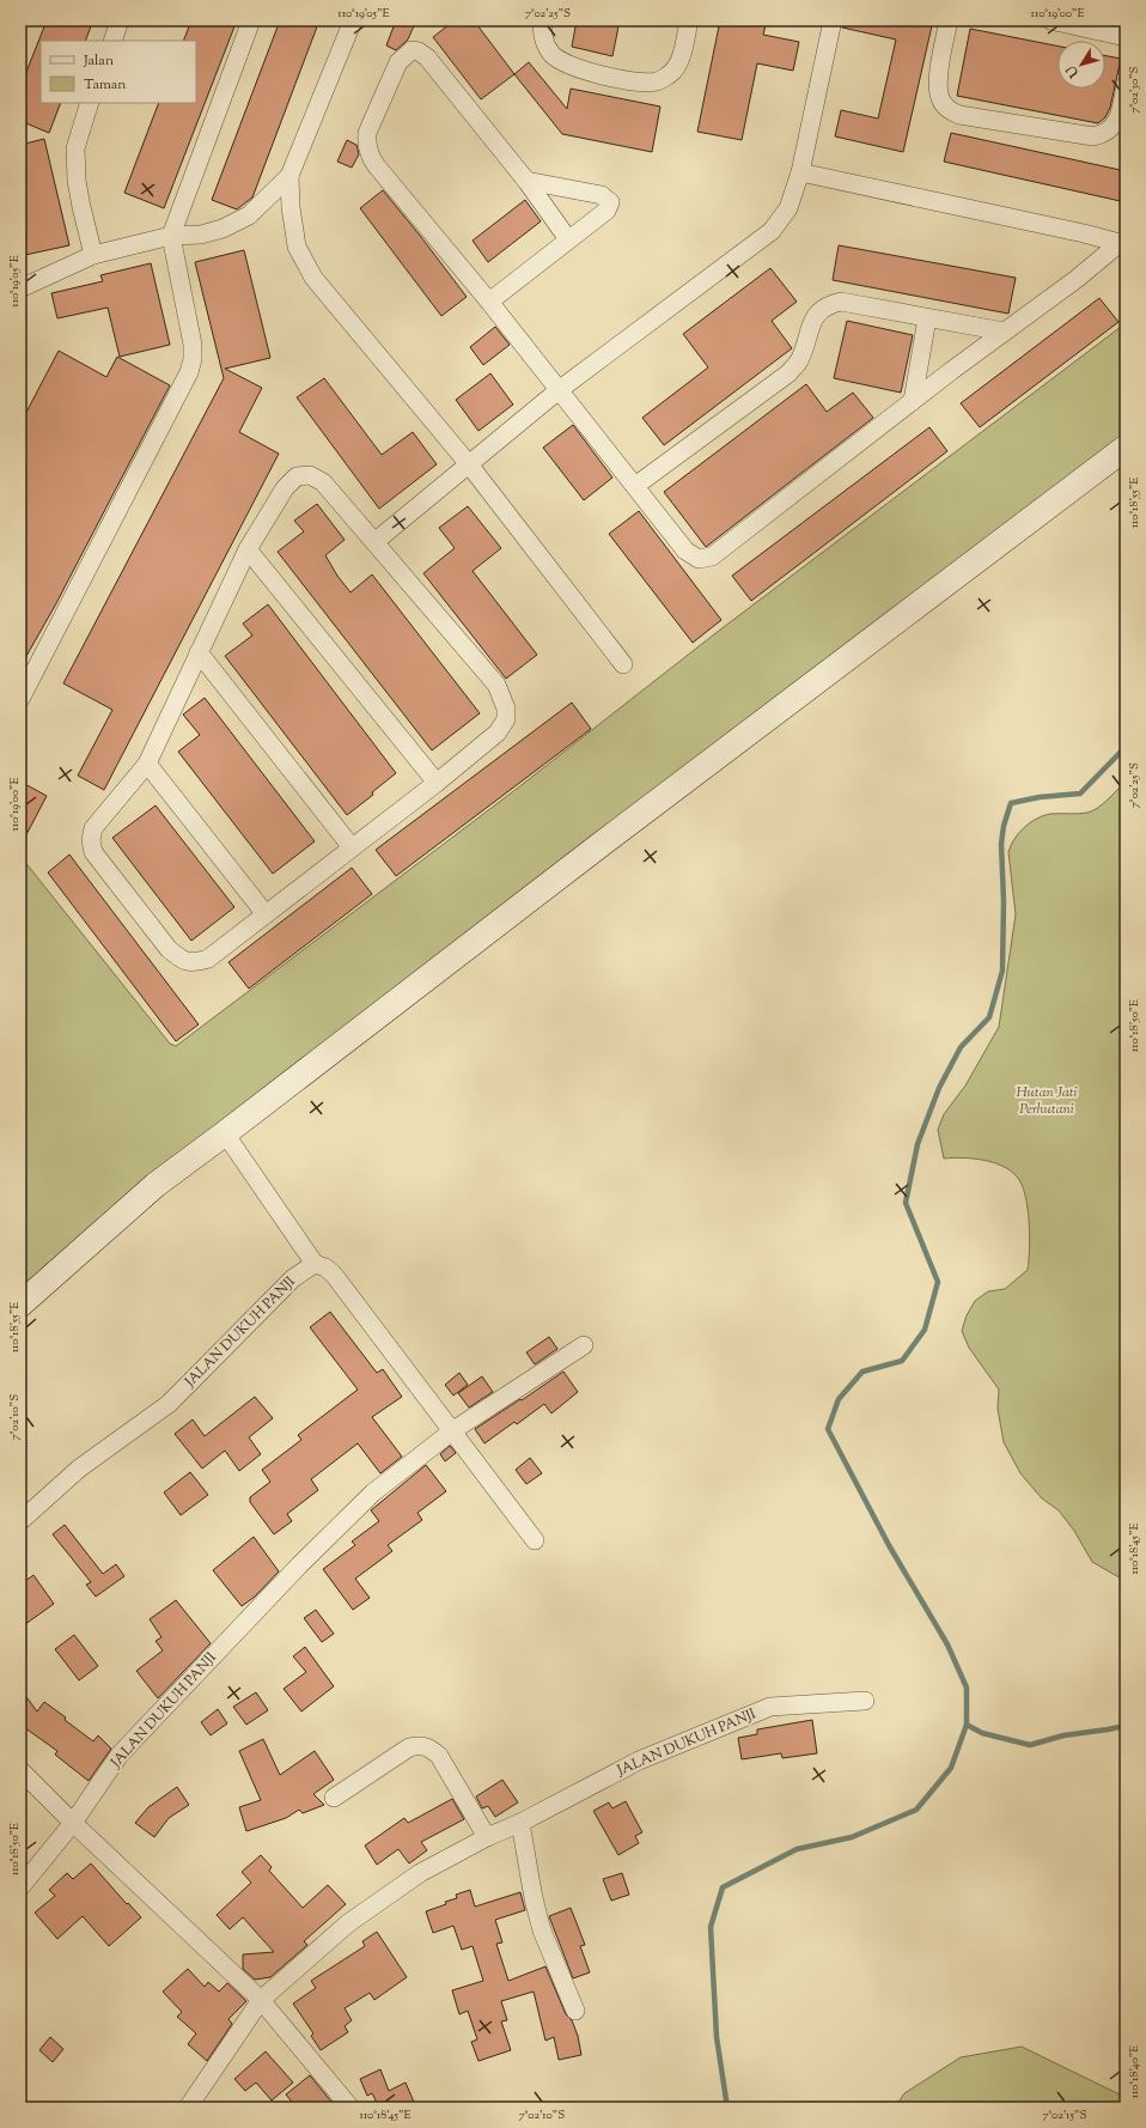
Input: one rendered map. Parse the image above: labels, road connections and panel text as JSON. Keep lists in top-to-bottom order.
{
  "streets": {
    "street": ["JALAN DUKUH PANJI"]
  },
  "parks": ["Hutan Jati Perhutani"],
  "legend": ["Jalan", "Taman"],
  "north": "bottom left",
  "coordinates": [
    "110°19'05\"E",
    "7°02'25\"S",
    "110°19'00\"E",
    "7°02'30\"S",
    "110°18'55\"E",
    "110°18'50\"E",
    "7°02'10\"S",
    "110°18'45\"E",
    "110°18'40\"E",
    "7°02'15\"S"
  ]
}
